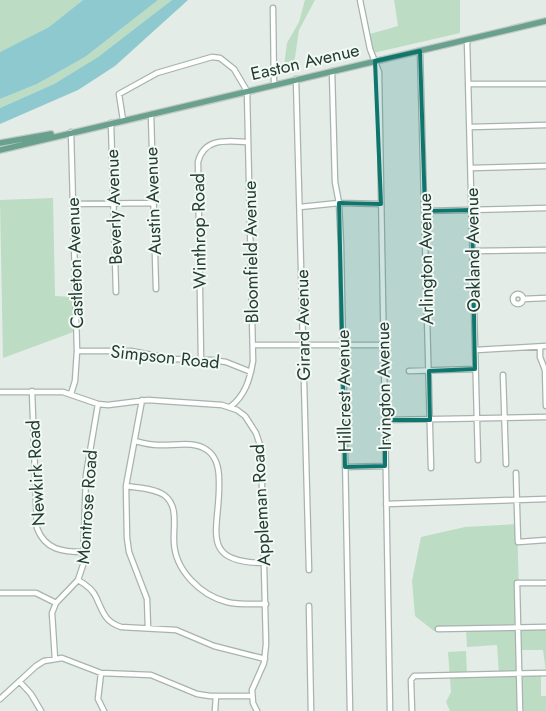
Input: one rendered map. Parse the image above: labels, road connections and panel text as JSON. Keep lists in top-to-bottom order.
{
  "streets": {
    "main road": ["Easton Avenue"],
    "street": [
      "Austin Avenue",
      "Beverly Avenue",
      "Winthrop Road",
      "Oakland Avenue",
      "Bloomfield Avenue",
      "Arlington Avenue",
      "Castleton Avenue",
      "Girard Avenue",
      "Simpson Road",
      "Irvington Avenue",
      "Hillcrest Avenue",
      "Newkirk Road",
      "Appleman Road",
      "Montrose Road"
    ]
  },
  "crossings": [
    ["Easton Avenue", "Austin Avenue"],
    ["Easton Avenue", "Beverly Avenue"],
    ["Easton Avenue", "Oakland Avenue"],
    ["Easton Avenue", "Bloomfield Avenue"],
    ["Easton Avenue", "Arlington Avenue"],
    ["Easton Avenue", "Castleton Avenue"],
    ["Easton Avenue", "Girard Avenue"],
    ["Easton Avenue", "Irvington Avenue"],
    ["Easton Avenue", "Hillcrest Avenue"],
    ["Winthrop Road", "Bloomfield Avenue"],
    ["Winthrop Road", "Simpson Road"],
    ["Bloomfield Avenue", "Simpson Road"],
    ["Bloomfield Avenue", "Appleman Road"],
    ["Castleton Avenue", "Simpson Road"],
    ["Castleton Avenue", "Appleman Road"],
    ["Newkirk Road", "Appleman Road"],
    ["Newkirk Road", "Montrose Road"],
    ["Appleman Road", "Montrose Road"]
  ]
}
